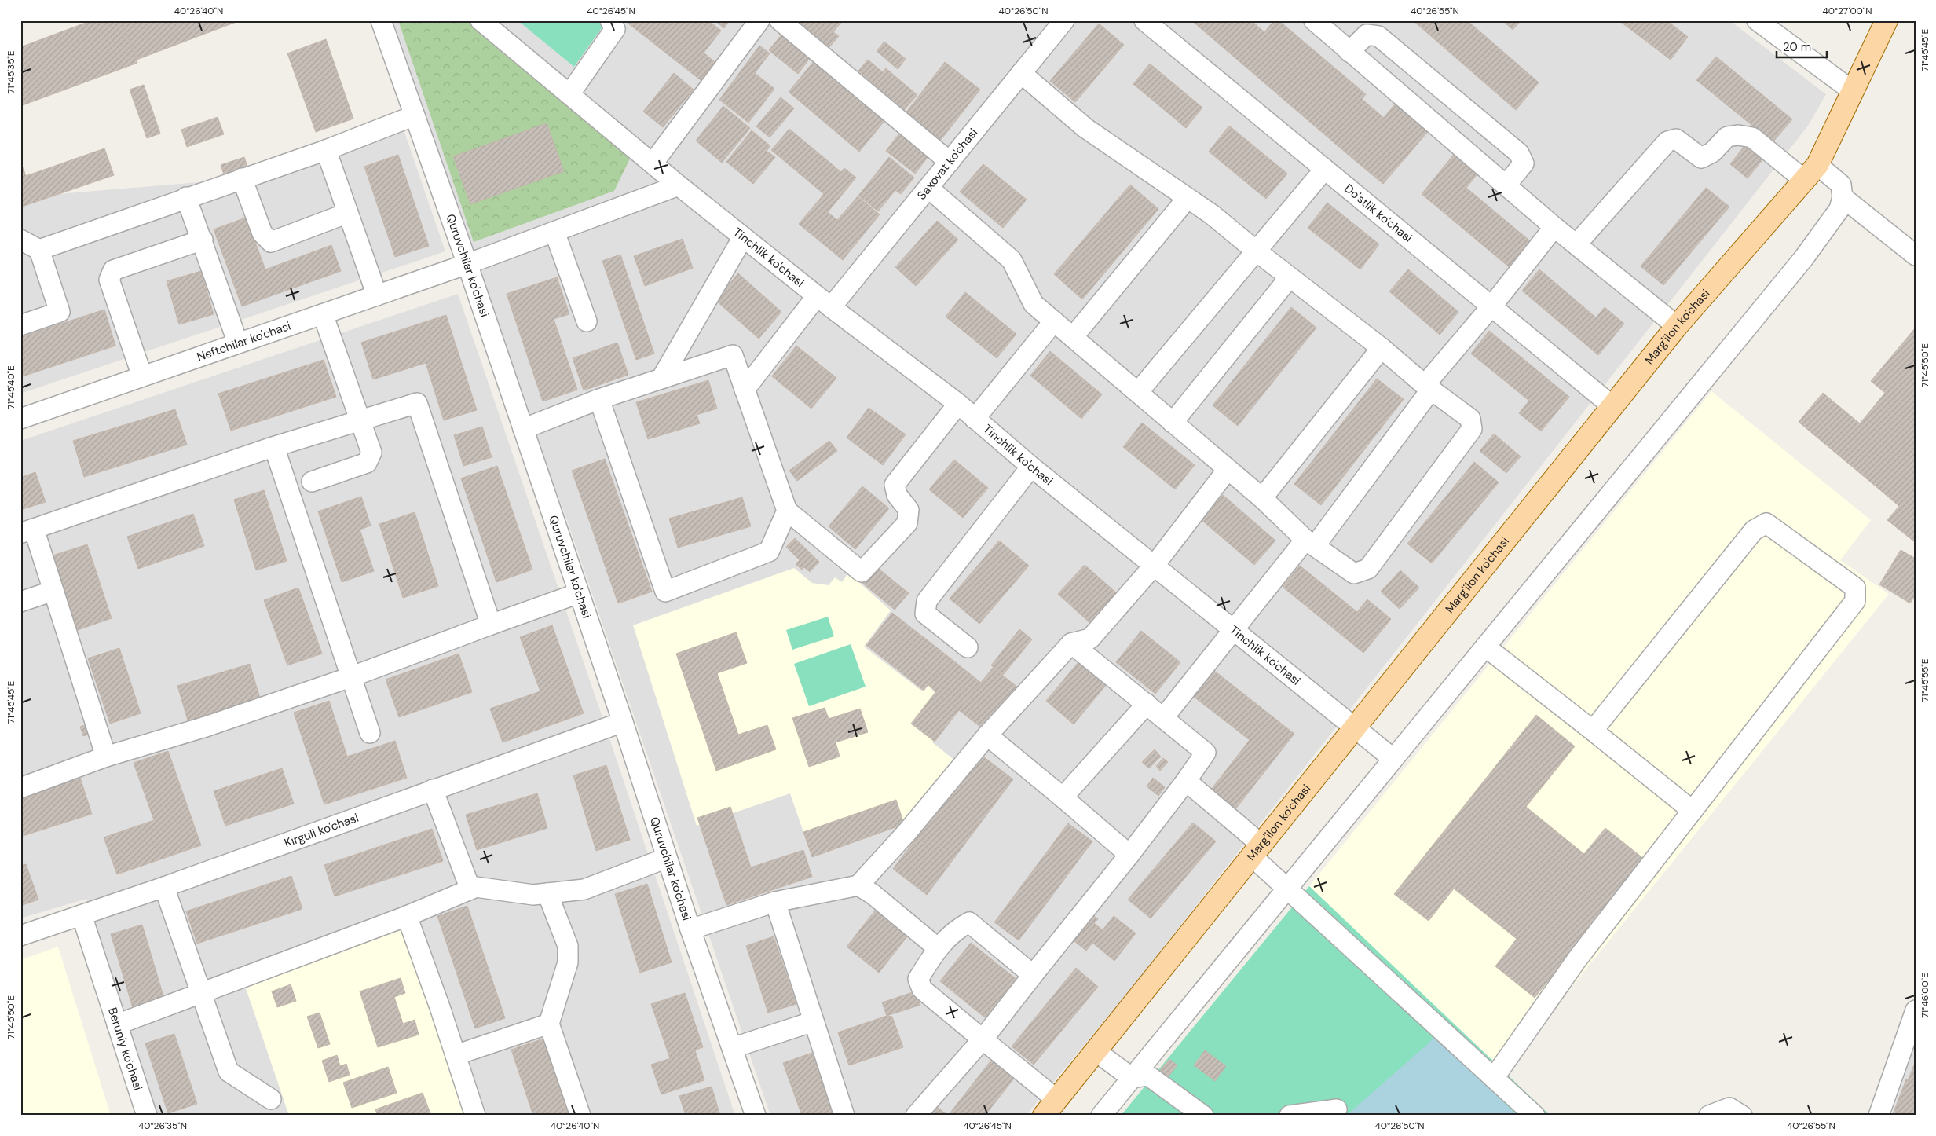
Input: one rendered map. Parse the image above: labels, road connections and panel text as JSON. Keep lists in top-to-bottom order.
{
  "streets": {
    "main road": ["Marg'ilon ko'chasi"],
    "street": [
      "Saxovat ko'chasi",
      "Do'stlik ko'chasi",
      "Tinchlik ko'chasi",
      "Quruvchilar ko'chasi",
      "Neftchilar ko'chasi",
      "Kirguli ko'chasi",
      "Beruniy ko'chasi"
    ]
  },
  "crossings": [
    ["Saxovat ko'chasi", "Tinchlik ko'chasi"],
    ["Do'stlik ko'chasi", "Marg'ilon ko'chasi"],
    ["Tinchlik ko'chasi", "Marg'ilon ko'chasi"],
    ["Quruvchilar ko'chasi", "Neftchilar ko'chasi"],
    ["Quruvchilar ko'chasi", "Kirguli ko'chasi"],
    ["Kirguli ko'chasi", "Beruniy ko'chasi"]
  ],
  "scale_bar": "20 m",
  "coordinates": [
    "40°26'40\"N",
    "40°26'45\"N",
    "40°26'50\"N",
    "40°26'55\"N",
    "40°27'00\"N",
    "71°45'45\"E",
    "71°45'35\"E",
    "71°45'50\"E",
    "71°45'40\"E",
    "71°45'55\"E",
    "71°46'00\"E",
    "40°26'35\"N"
  ]
}
